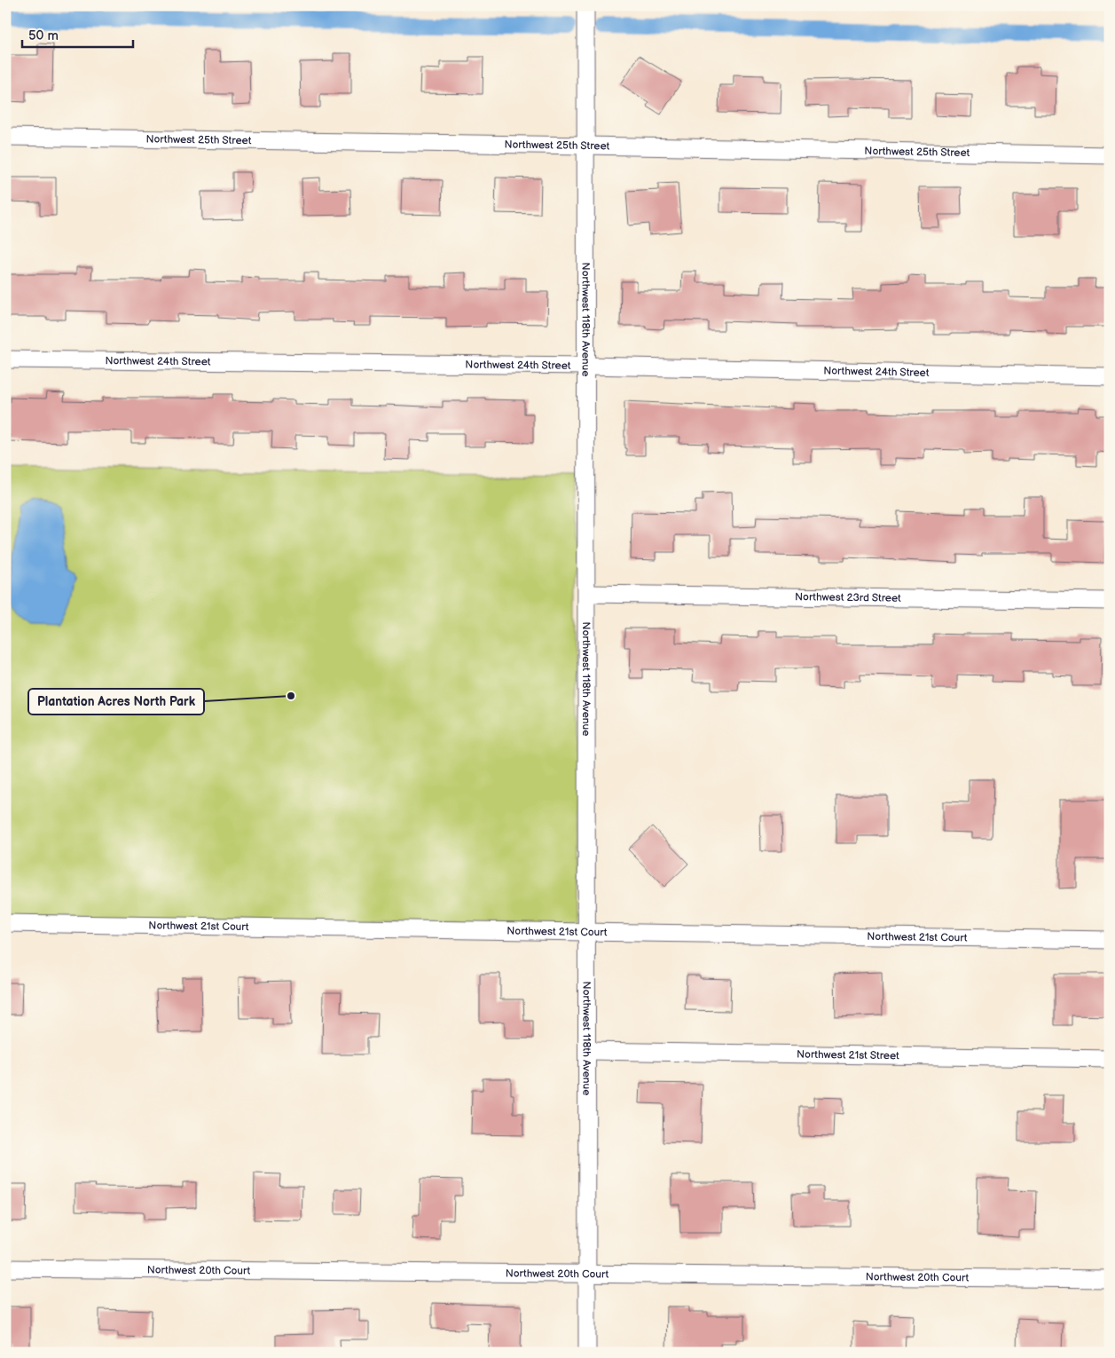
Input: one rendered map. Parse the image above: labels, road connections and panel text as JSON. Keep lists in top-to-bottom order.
{
  "streets": {
    "street": [
      "Northwest 25th Street",
      "Northwest 118th Avenue",
      "Northwest 24th Street",
      "Northwest 23rd Street",
      "Northwest 21st Court",
      "Northwest 21st Street",
      "Northwest 20th Court"
    ]
  },
  "crossings": [
    ["Northwest 25th Street", "Northwest 118th Avenue"],
    ["Northwest 118th Avenue", "Northwest 24th Street"],
    ["Northwest 118th Avenue", "Northwest 23rd Street"],
    ["Northwest 118th Avenue", "Northwest 21st Court"],
    ["Northwest 118th Avenue", "Northwest 21st Street"],
    ["Northwest 118th Avenue", "Northwest 20th Court"]
  ],
  "places": ["Plantation Acres North Park"],
  "scale_bar": "50 m"
}
